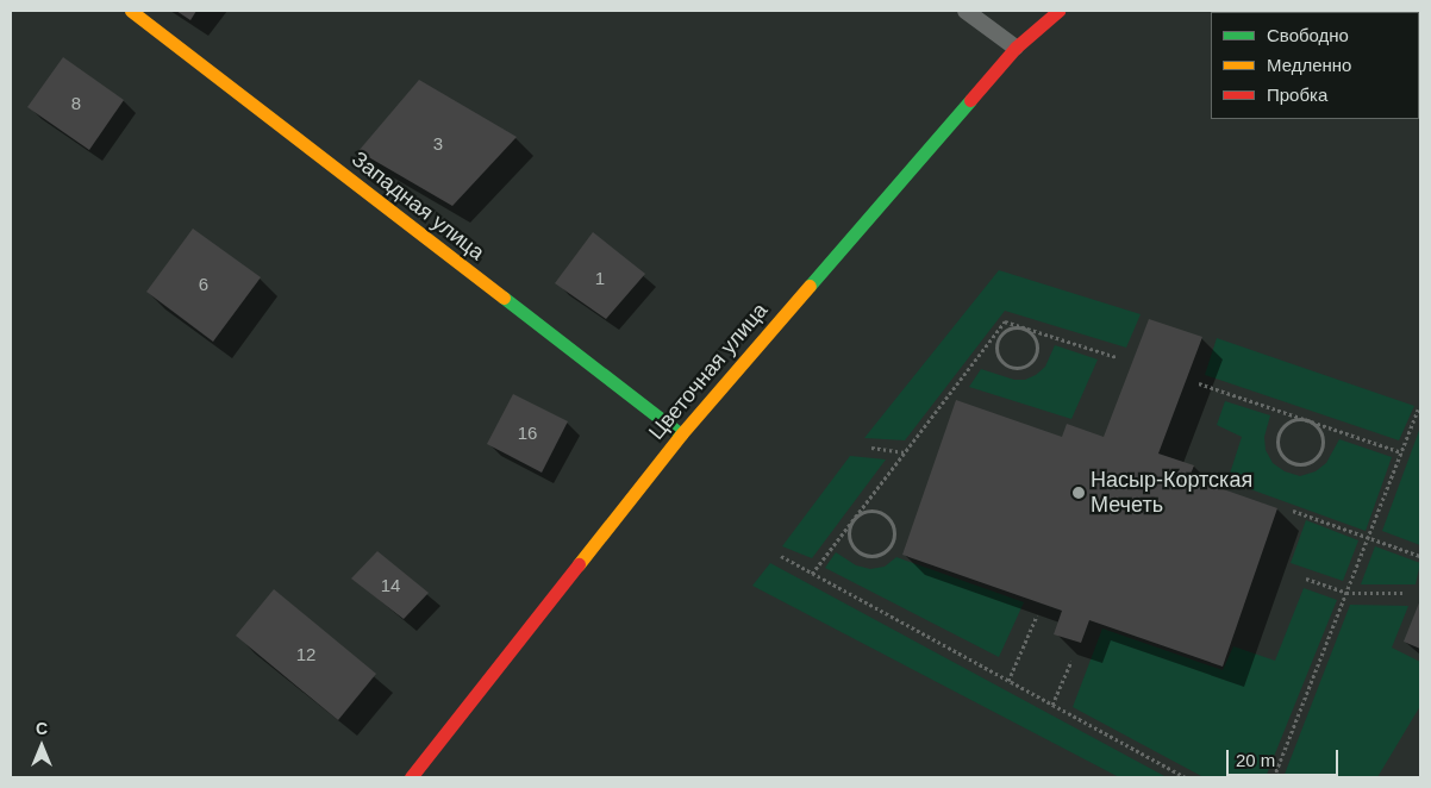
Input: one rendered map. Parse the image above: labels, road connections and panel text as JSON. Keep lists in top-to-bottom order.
{
  "streets": {
    "street": ["Западная улица", "Цветочная улица"]
  },
  "crossings": [
    ["Западная улица", "Цветочная улица"]
  ],
  "places": ["Насыр-Кортская Мечеть"],
  "house_numbers": [
    "8",
    "3",
    "1",
    "6",
    "16",
    "14",
    "12"
  ],
  "legend": ["Свободно", "Медленно", "Пробка"],
  "scale_bar": "20 m",
  "north": "top"
}
